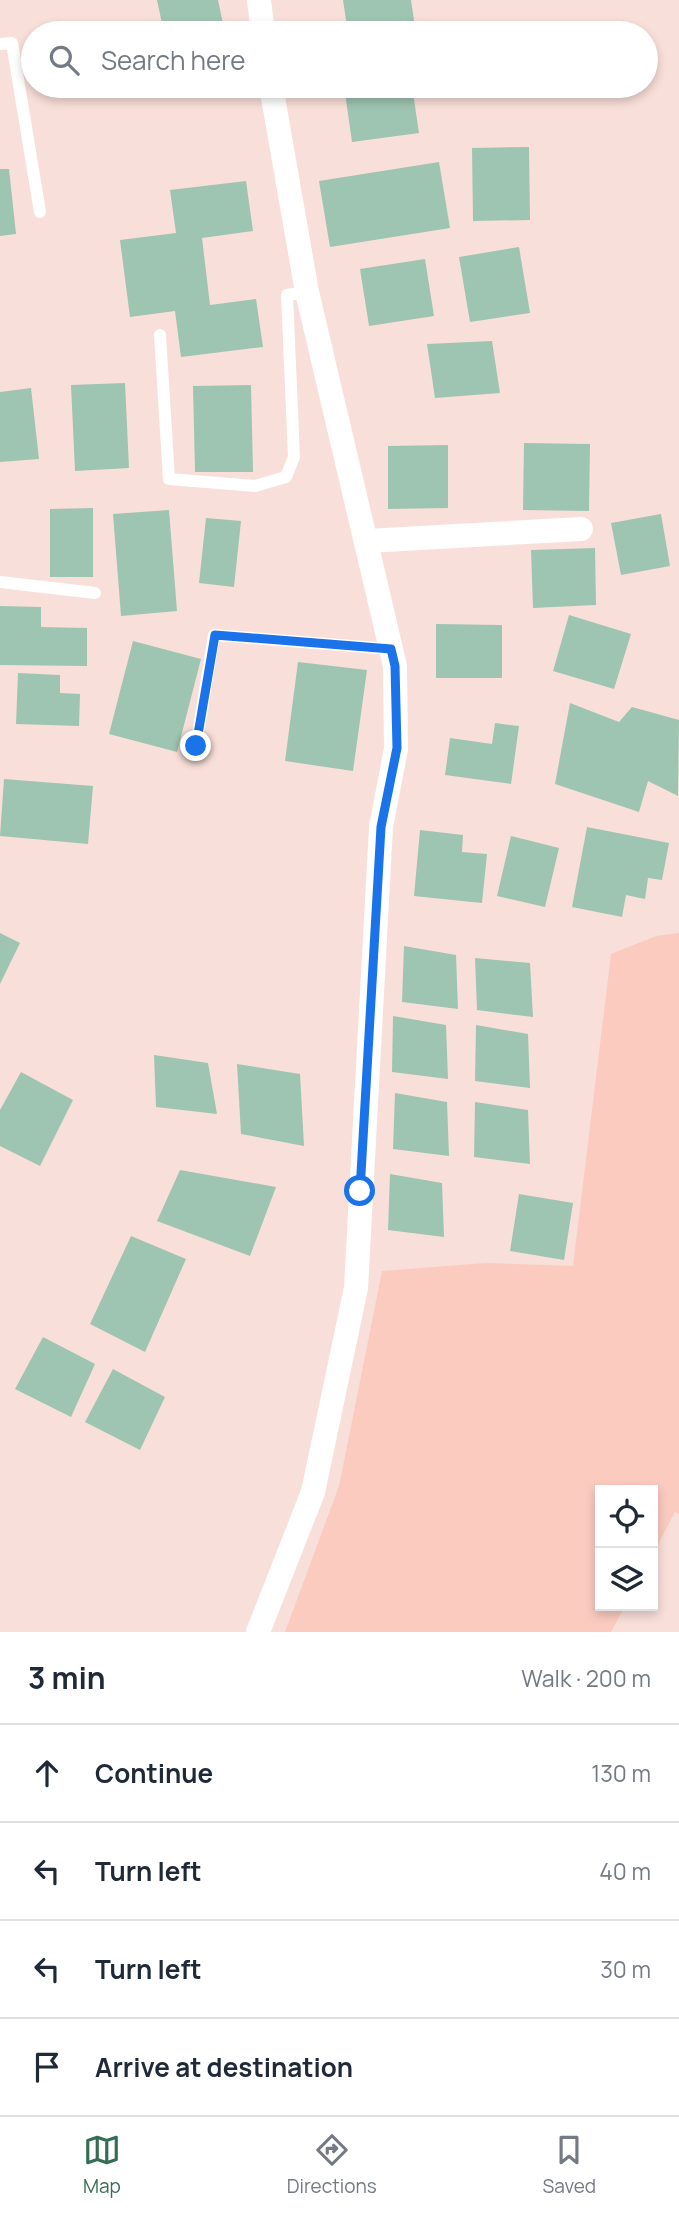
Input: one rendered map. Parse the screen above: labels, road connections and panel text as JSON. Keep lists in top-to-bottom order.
{
  "page": {
    "search": "Search here",
    "heading": ["3 min", "Walk · 200 m"],
    "list": [
      ["Continue", "130 m"],
      ["Turn left", "40 m"],
      ["Turn left", "30 m"],
      "Arrive at destination"
    ],
    "nav": ["Map", "Directions", "Saved"]
  }
}
